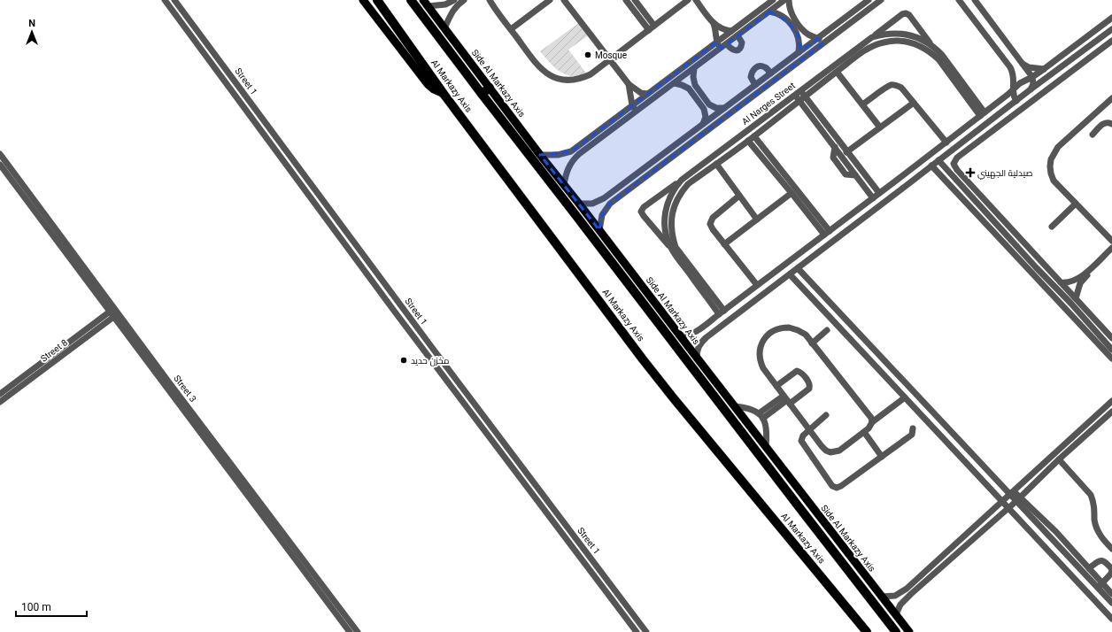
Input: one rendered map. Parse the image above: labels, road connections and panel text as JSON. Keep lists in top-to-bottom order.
{
  "streets": {
    "highway": ["Al Markazy Axis"],
    "main road": ["Side Al Markazy Axis"],
    "street": [
      "Street 1",
      "Al Narges Street",
      "Street 8",
      "Street 3"
    ]
  },
  "crossings": [
    ["Street 8", "Street 3"]
  ],
  "places": {
    "other": ["Mosque", "مخزن حديد"],
    "health": ["صيدلية الجهيني"]
  },
  "scale_bar": "100 m",
  "north": "top"
}
